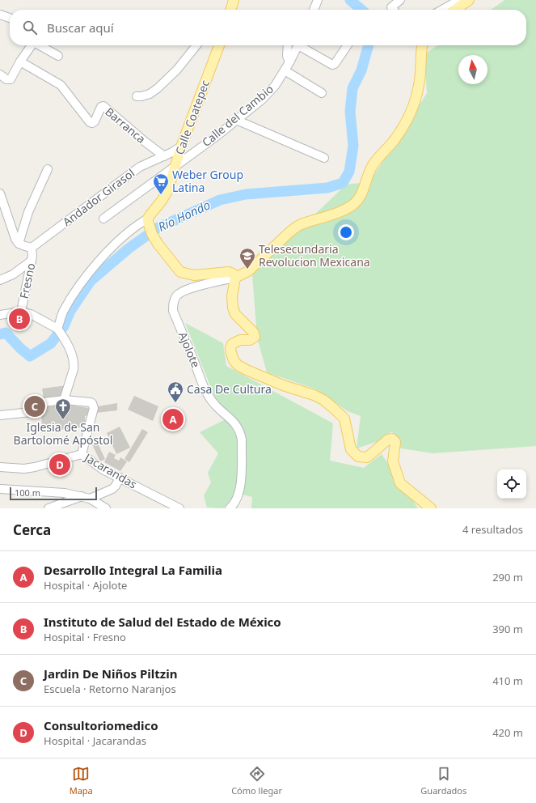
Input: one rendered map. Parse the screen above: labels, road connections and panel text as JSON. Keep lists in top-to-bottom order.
{
  "streets": {
    "main road": ["Calle Coatepec"],
    "street": [
      "Calle del Cambio",
      "Barranca",
      "Andador Girasol",
      "Fresno",
      "Ajolote",
      "Jacarandas"
    ]
  },
  "crossings": [
    ["Calle del Cambio", "Calle Coatepec"],
    ["Calle Coatepec", "Andador Girasol"],
    ["Barranca", "Andador Girasol"],
    ["Andador Girasol", "Fresno"]
  ],
  "water": ["Río Hondo"],
  "places": {
    "supermarket": ["Weber Group Latina"],
    "school or university": ["Telesecundaria Revolucion Mexicana"],
    "public building": ["Casa De Cultura"],
    "church": ["Iglesia de San Bartolomé Apóstol"]
  },
  "scale_bar": "100 m",
  "north": "top",
  "page": {
    "search": "Buscar aquí",
    "pins": [
      "B",
      "C",
      "A",
      "D"
    ],
    "scale": "100 m",
    "heading": ["Cerca", "4 resultados"],
    "list": [
      {
        "mark": "A",
        "name": "Desarrollo Integral La Familia",
        "note": "Hospital · Ajolote",
        "value": "290 m"
      },
      {
        "mark": "B",
        "name": "Instituto de Salud del Estado de México",
        "note": "Hospital · Fresno",
        "value": "390 m"
      },
      {
        "mark": "C",
        "name": "Jardin De Niños Piltzin",
        "note": "Escuela · Retorno Naranjos",
        "value": "410 m"
      },
      {
        "mark": "D",
        "name": "Consultoriomedico",
        "note": "Hospital · Jacarandas",
        "value": "420 m"
      }
    ],
    "nav": ["Mapa", "Cómo llegar", "Guardados"]
  }
}
